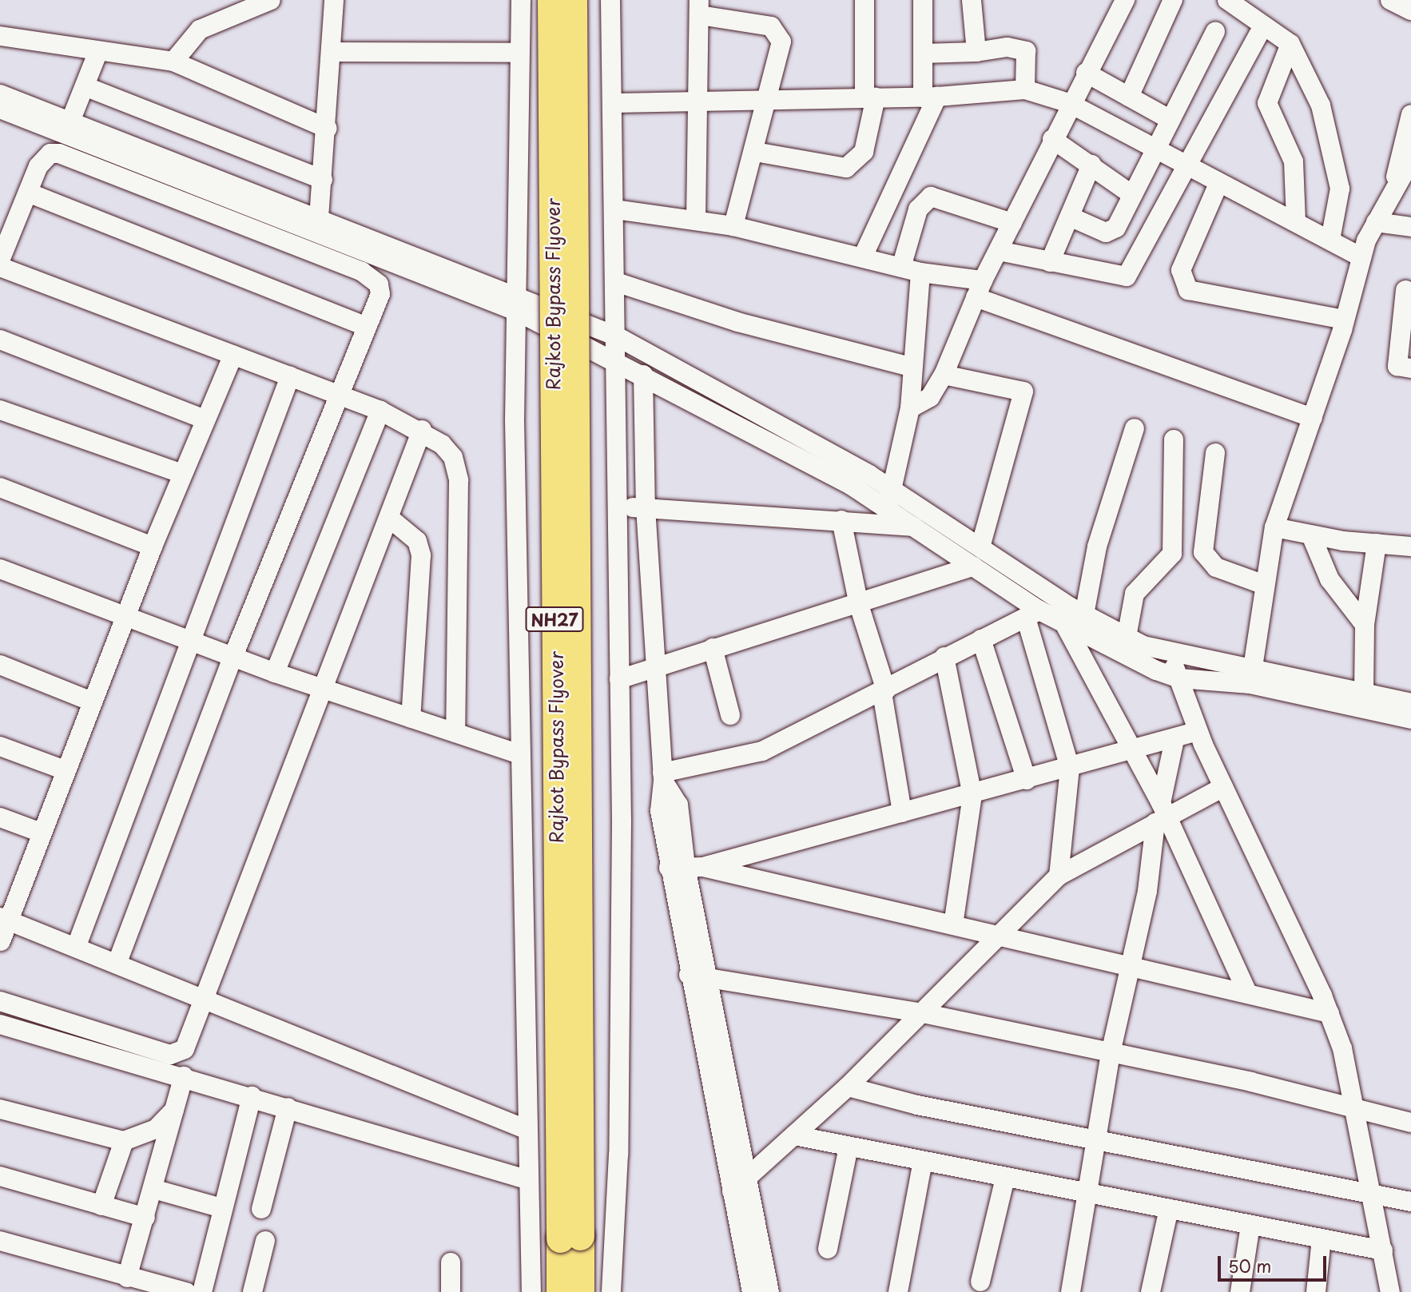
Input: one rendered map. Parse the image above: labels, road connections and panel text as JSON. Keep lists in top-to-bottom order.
{
  "streets": {
    "highway": ["Rajkot Bypass Flyover", "NH27"]
  },
  "scale_bar": "50 m"
}
